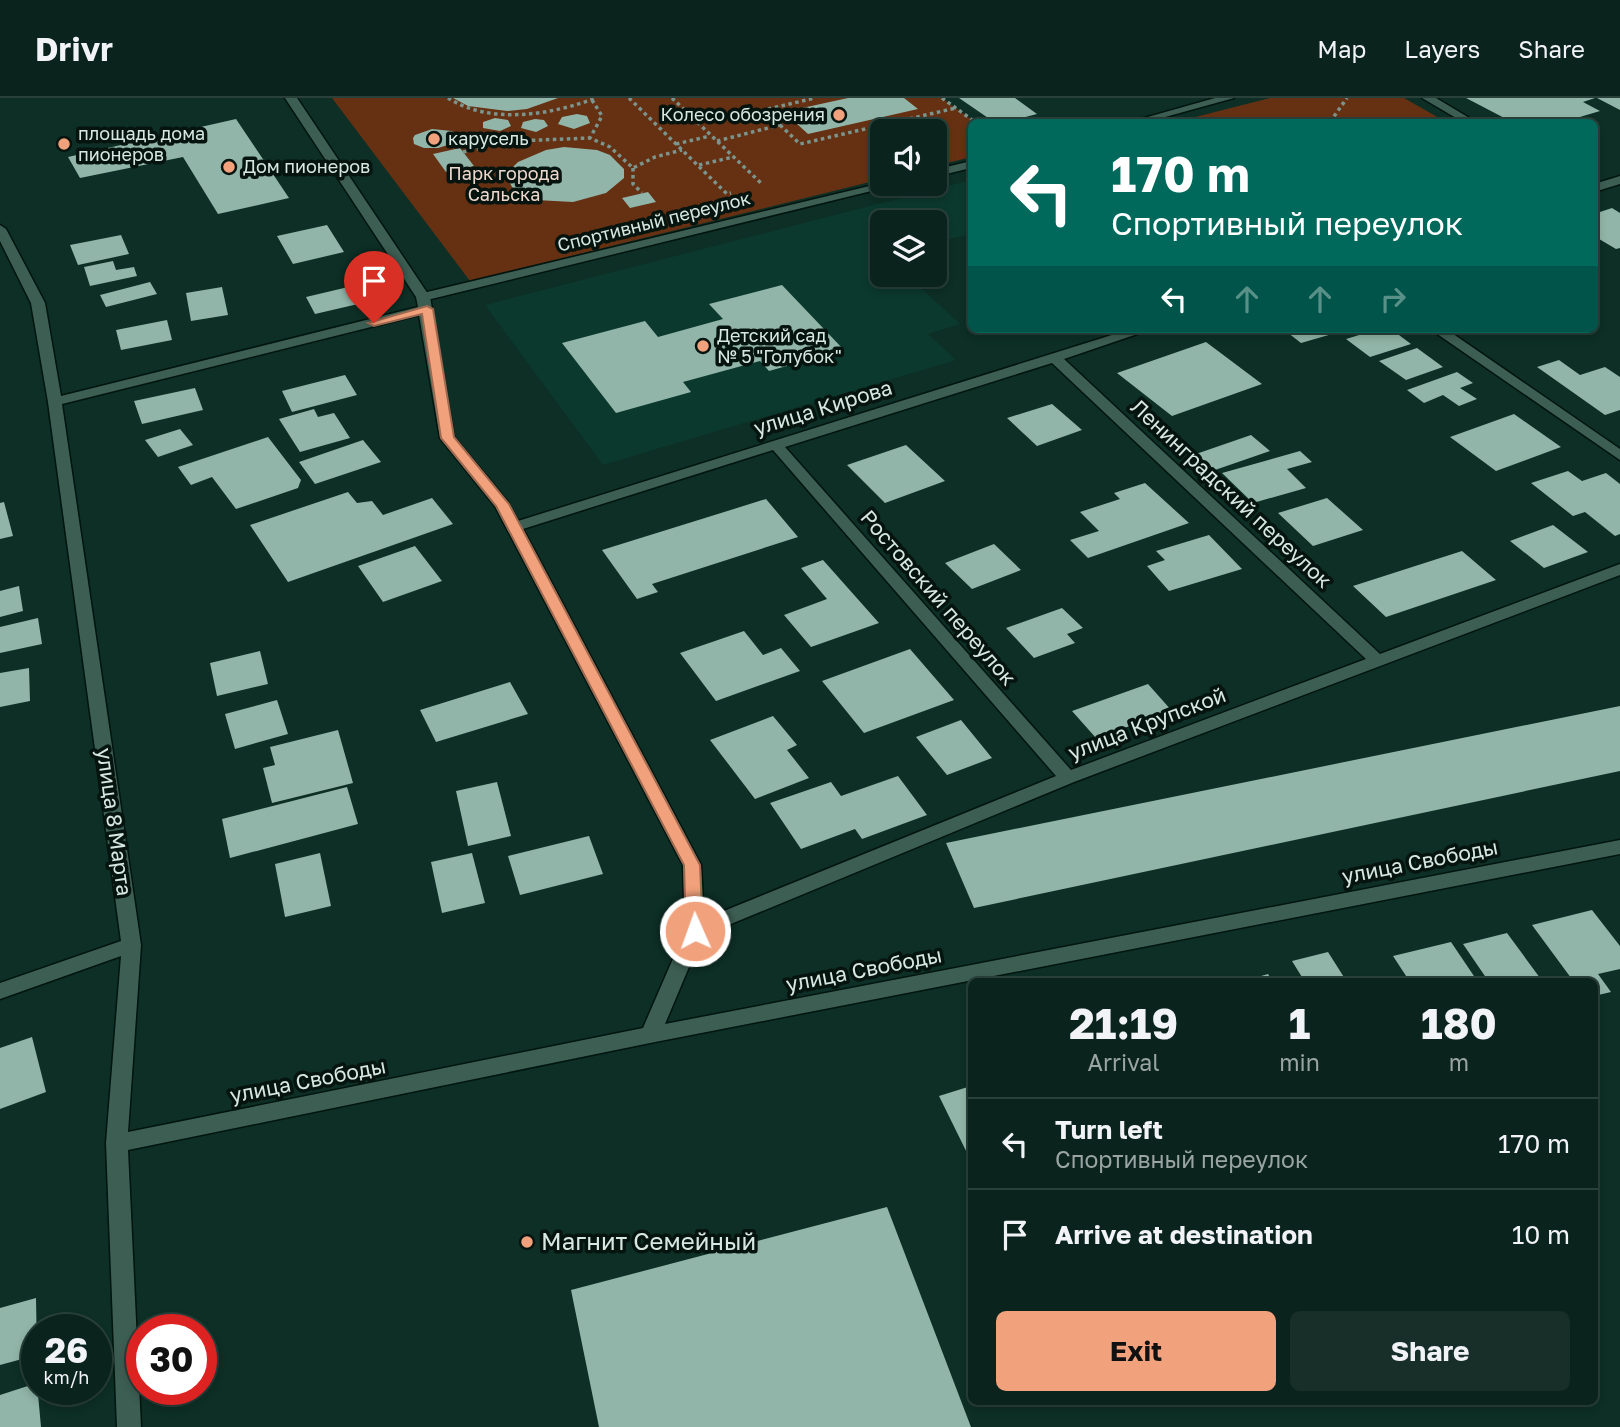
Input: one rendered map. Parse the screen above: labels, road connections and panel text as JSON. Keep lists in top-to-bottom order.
{
  "streets": {
    "street": [
      "Спортивный переулок",
      "улица Кирова",
      "Ленинградский переулок",
      "Ростовский переулок",
      "улица Крупской",
      "улица 8 Марта",
      "улица Свободы"
    ]
  },
  "crossings": [
    ["Спортивный переулок", "улица 8 Марта"],
    ["улица Кирова", "Ленинградский переулок"],
    ["улица Кирова", "Ростовский переулок"],
    ["Ленинградский переулок", "улица Крупской"],
    ["Ростовский переулок", "улица Крупской"],
    ["улица 8 Марта", "улица Свободы"]
  ],
  "parks": ["Парк города Сальска"],
  "places": [
    "Колесо обозрения",
    "карусель",
    "площадь дома пионеров",
    "Дом пионеров",
    "Детский сад № 5 \"Голубок\"",
    "Магнит Семейный"
  ],
  "page": {
    "header": "Drivr",
    "nav": ["Map", "Layers", "Share"],
    "turn": ["170 m", "Спортивный переулок"],
    "eta": [
      "21:19",
      "Arrival",
      "1",
      "min",
      "180",
      "m"
    ],
    "list": [
      {
        "name": "Turn left",
        "note": "Спортивный переулок",
        "value": "170 m"
      },
      {
        "name": "Arrive at destination",
        "value": "10 m"
      }
    ],
    "buttons": ["Exit", "Share"],
    "speed": "26 km/h",
    "limit": "30"
  }
}
